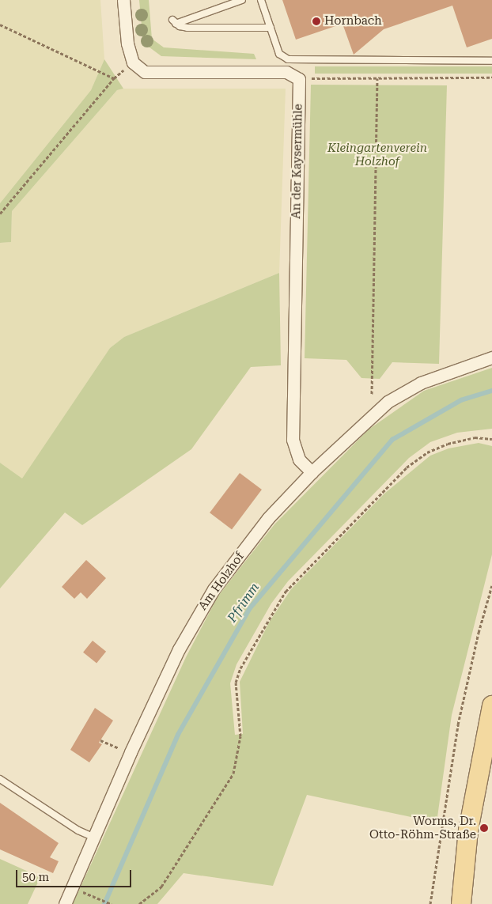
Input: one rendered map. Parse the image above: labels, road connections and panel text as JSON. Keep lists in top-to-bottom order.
{
  "streets": {
    "street": ["An der Kaysermühle", "Am Holzhof"]
  },
  "crossings": [
    ["An der Kaysermühle", "Am Holzhof"]
  ],
  "water": ["Pfrimm"],
  "parks": ["Kleingartenverein Holzhof"],
  "places": ["Hornbach", "Worms, Dr. Otto-Röhm-Straße"],
  "scale_bar": "50 m"
}
